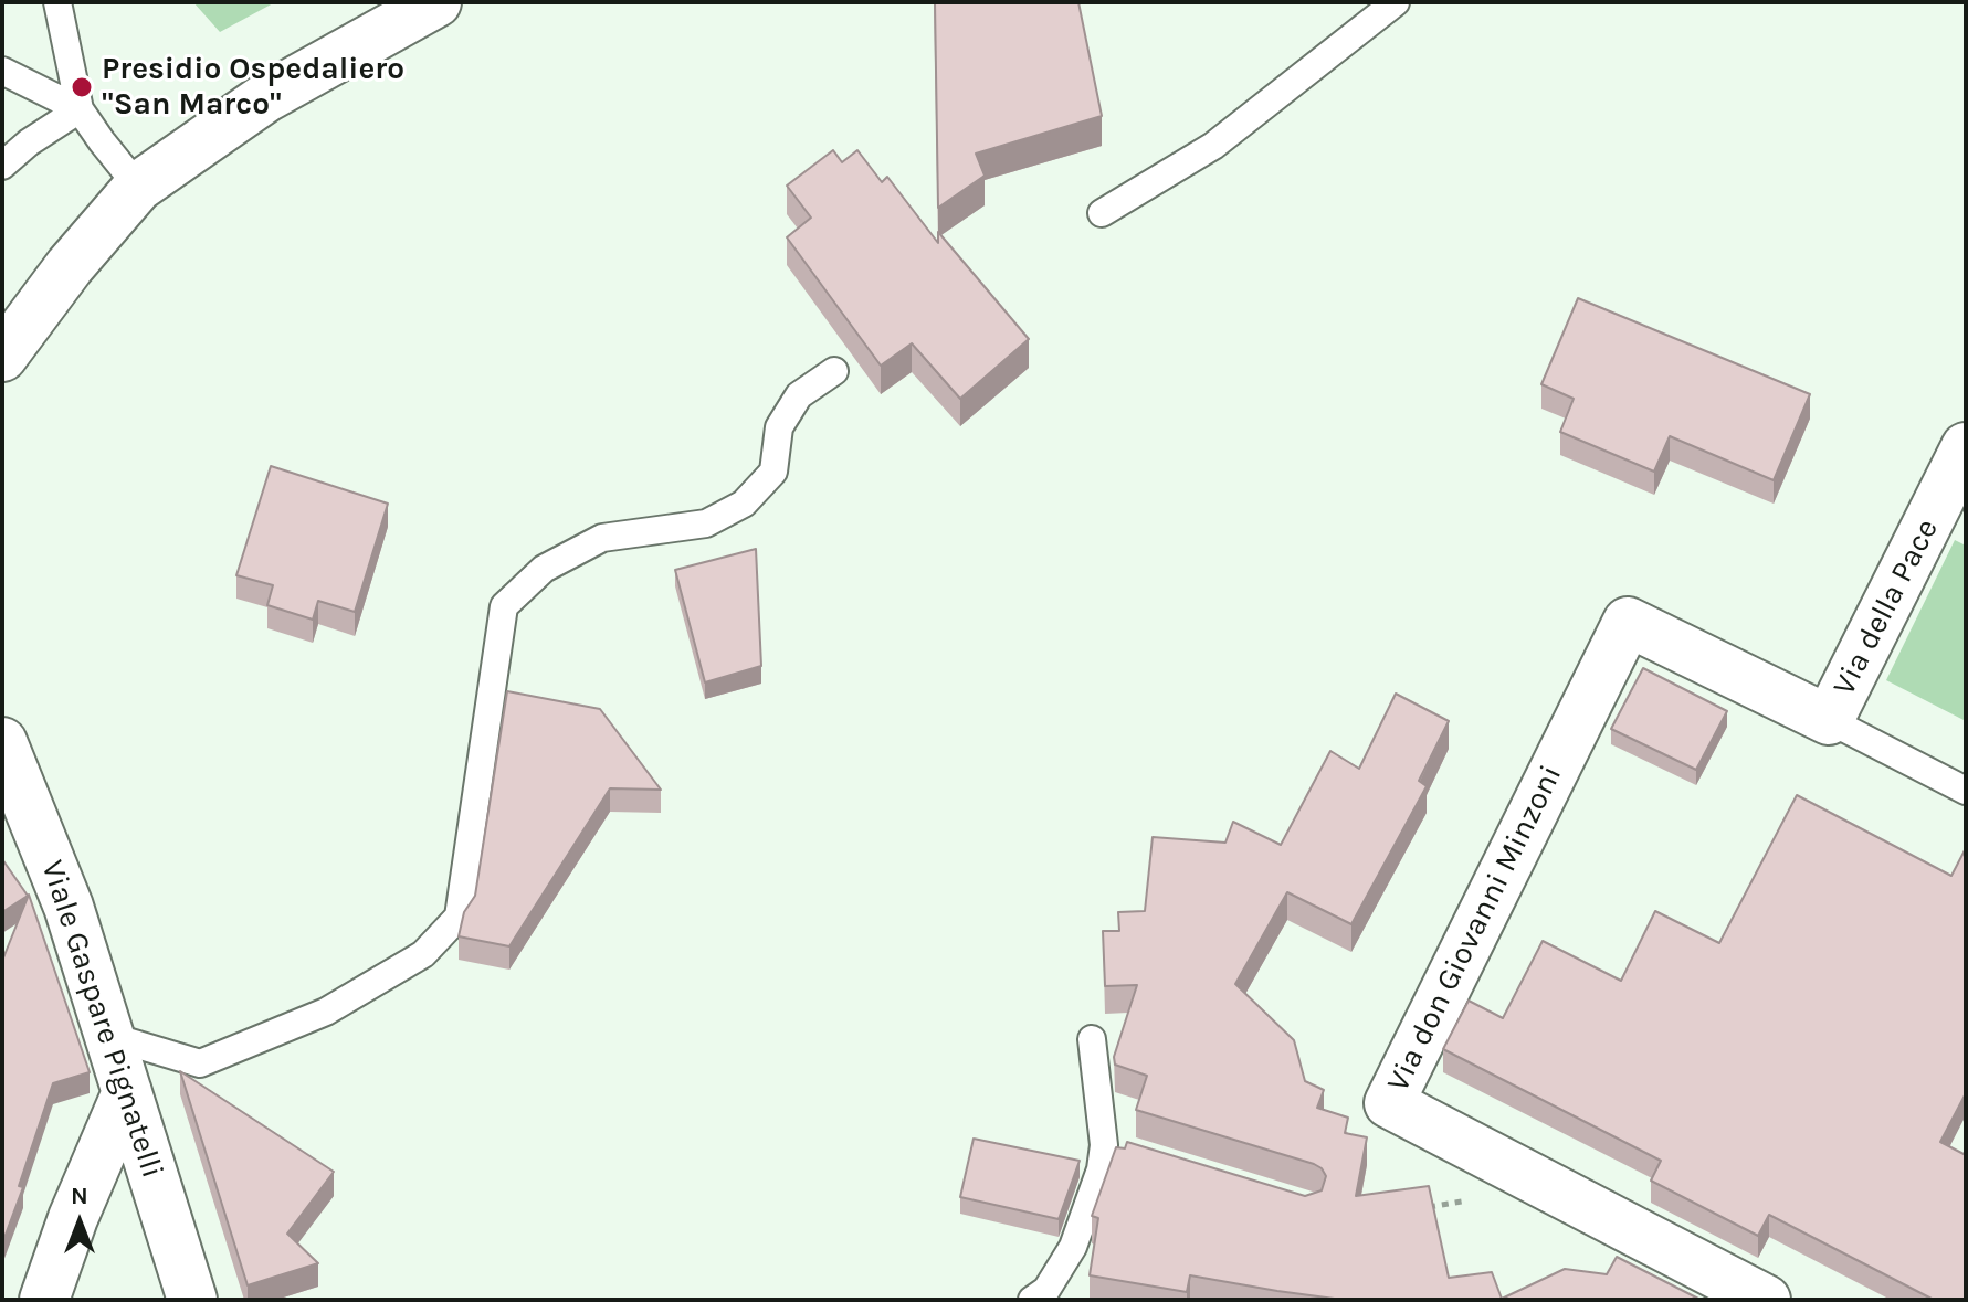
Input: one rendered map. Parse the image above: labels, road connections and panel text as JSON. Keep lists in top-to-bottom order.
{
  "streets": {
    "street": ["Via della Pace", "Via don Giovanni Minzoni", "Viale Gaspare Pignatelli"]
  },
  "crossings": [
    ["Via della Pace", "Via don Giovanni Minzoni"]
  ],
  "places": ["Presidio Ospedaliero \"San Marco\""],
  "north": "top"
}
